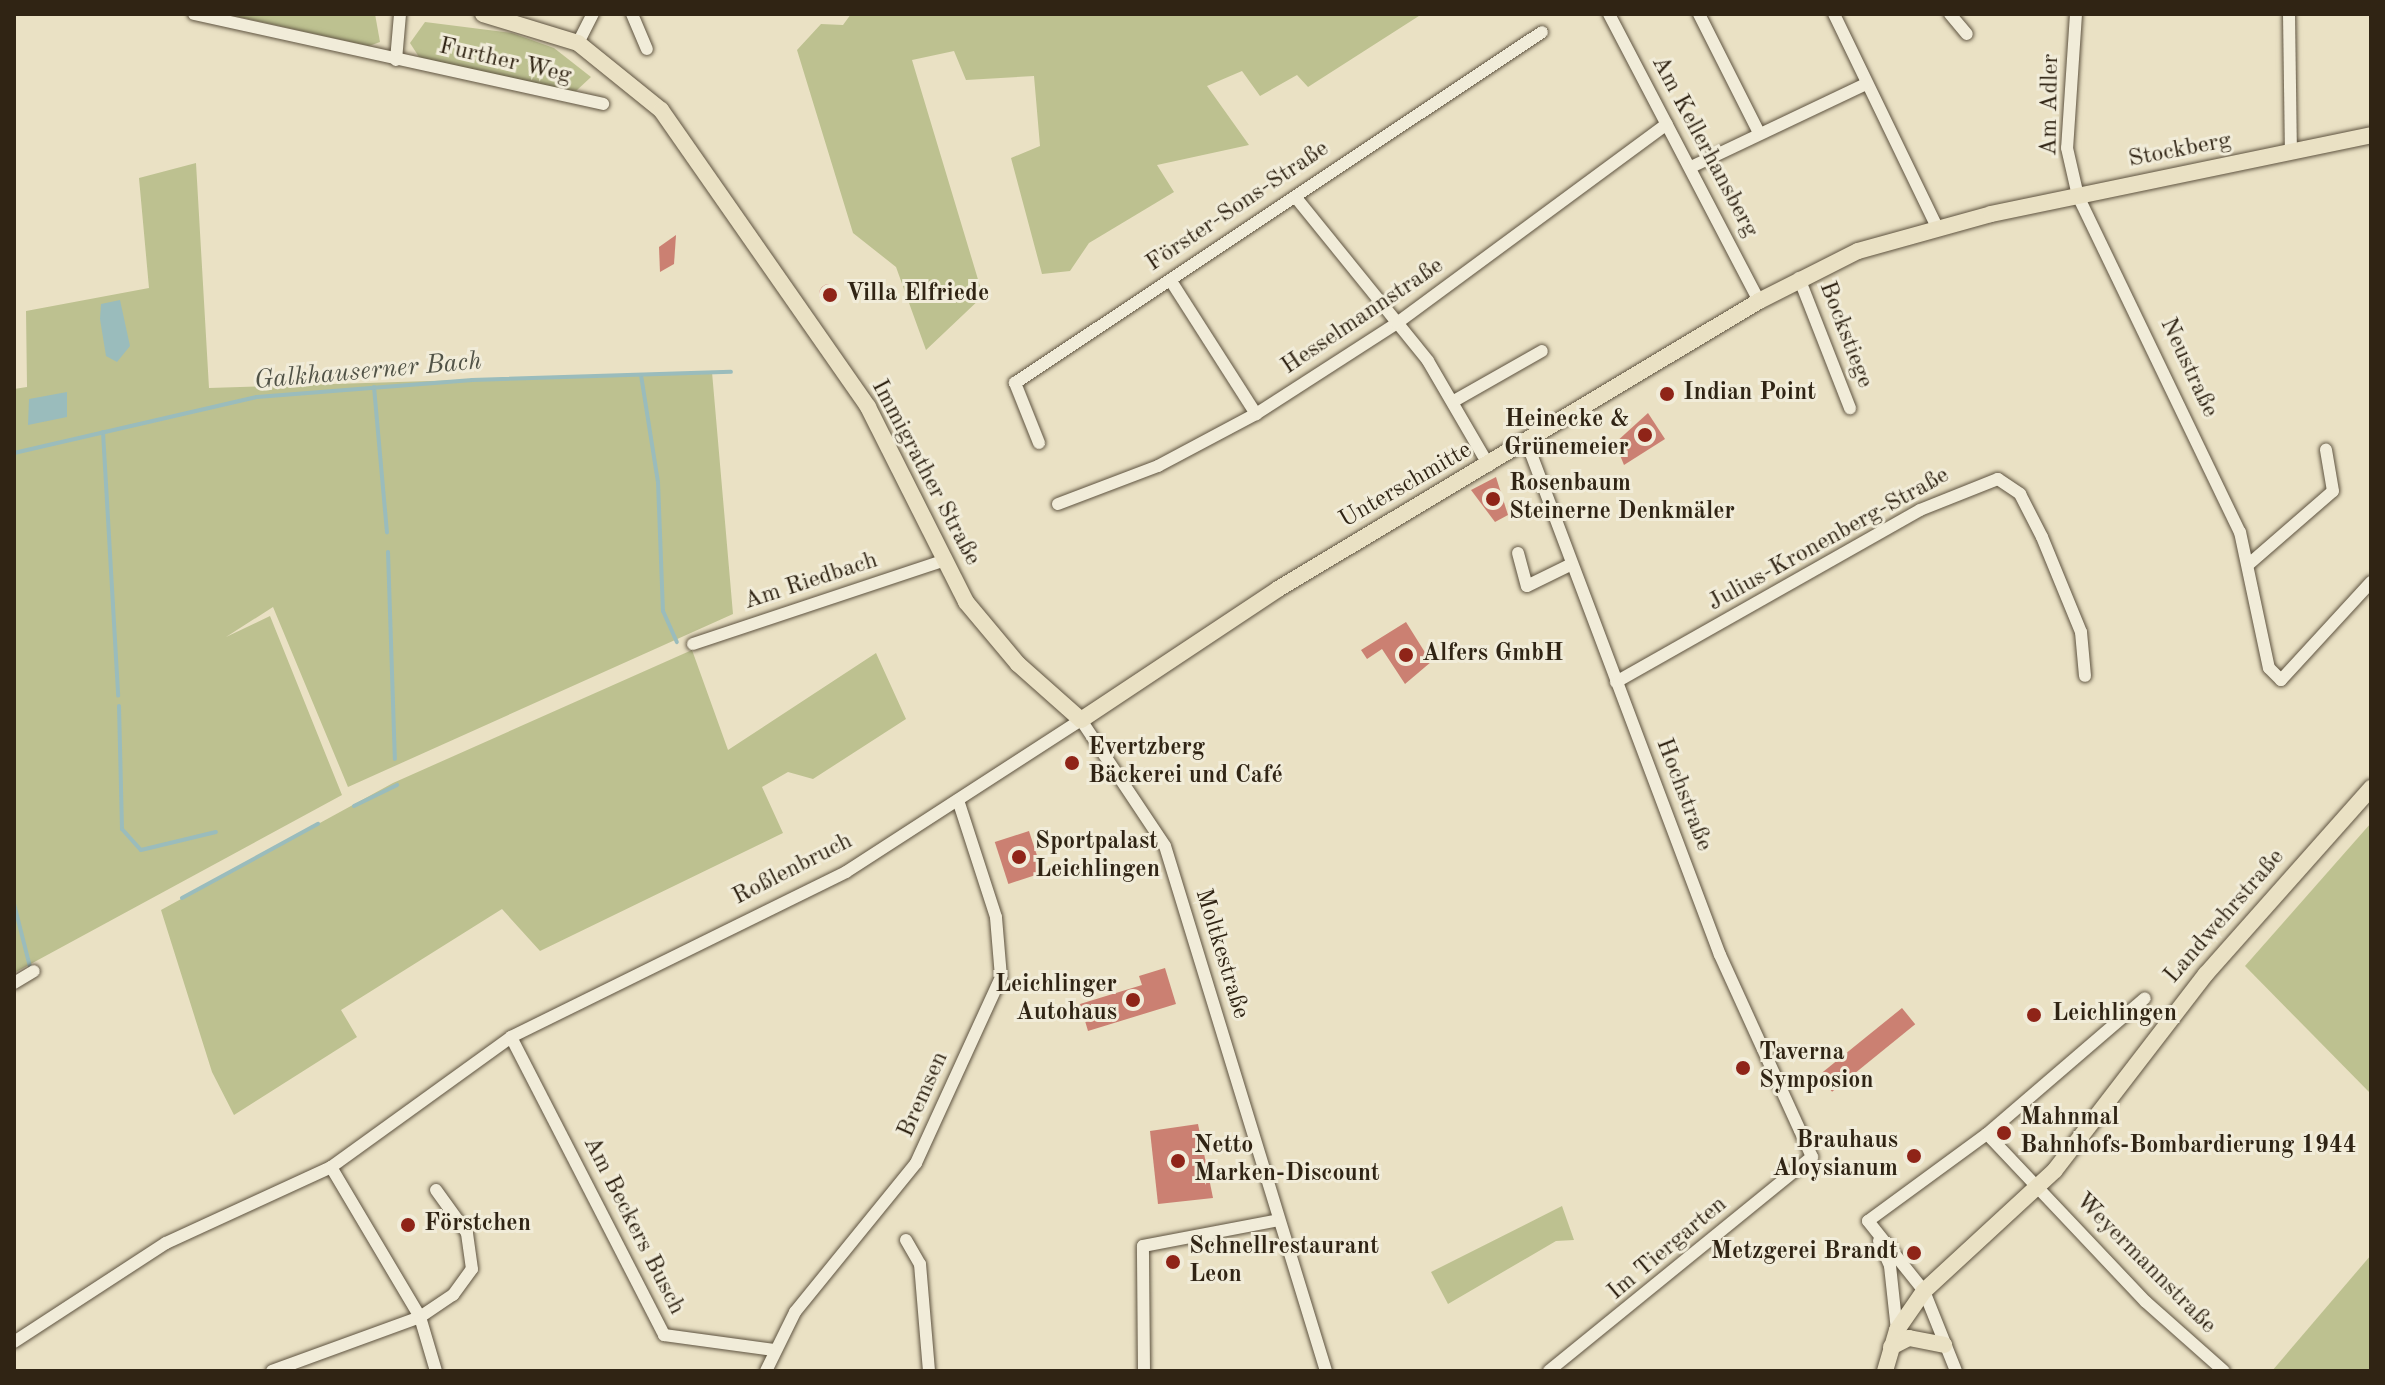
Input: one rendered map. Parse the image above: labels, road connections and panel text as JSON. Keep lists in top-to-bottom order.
{
  "streets": {
    "main road": [
      "Stockberg",
      "Immigrather Straße",
      "Unterschmitte",
      "Landwehrstraße"
    ],
    "street": [
      "Further Weg",
      "Am Adler",
      "Am Kellerhansberg",
      "Förster-Sons-Straße",
      "Hesselmannstraße",
      "Bockstiege",
      "Neustraße",
      "Julius-Kronenberg-Straße",
      "Am Riedbach",
      "Hochstraße",
      "Roßlenbruch",
      "Moltkestraße",
      "Bremsen",
      "Am Beckers Busch",
      "Im Tiergarten",
      "Weyermannstraße"
    ]
  },
  "crossings": [
    ["Am Adler", "Stockberg"],
    ["Am Adler", "Neustraße"],
    ["Am Kellerhansberg", "Hesselmannstraße"],
    ["Am Kellerhansberg", "Unterschmitte"],
    ["Stockberg", "Neustraße"],
    ["Immigrather Straße", "Unterschmitte"],
    ["Immigrather Straße", "Am Riedbach"],
    ["Immigrather Straße", "Roßlenbruch"],
    ["Immigrather Straße", "Moltkestraße"],
    ["Unterschmitte", "Hochstraße"],
    ["Unterschmitte", "Roßlenbruch"],
    ["Unterschmitte", "Moltkestraße"],
    ["Julius-Kronenberg-Straße", "Hochstraße"],
    ["Hochstraße", "Im Tiergarten"],
    ["Roßlenbruch", "Moltkestraße"],
    ["Roßlenbruch", "Bremsen"],
    ["Roßlenbruch", "Am Beckers Busch"],
    ["Landwehrstraße", "Weyermannstraße"],
    ["Bremsen", "Am Beckers Busch"]
  ],
  "water": ["Galkhauserner Bach"],
  "places": [
    "Villa Elfriede",
    "Indian Point",
    "Heinecke & Grünemeier",
    "Rosenbaum Steinerne Denkmäler",
    "Alfers GmbH",
    "Evertzberg Bäckerei und Café",
    "Sportpalast Leichlingen",
    "Leichlinger Autohaus",
    "Leichlingen",
    "Taverna Symposion",
    "Mahnmal Bahnhofs-Bombardierung 1944",
    "Brauhaus Aloysianum",
    "Netto Marken-Discount",
    "Förstchen",
    "Metzgerei Brandt",
    "Schnellrestaurant Leon"
  ]
}
